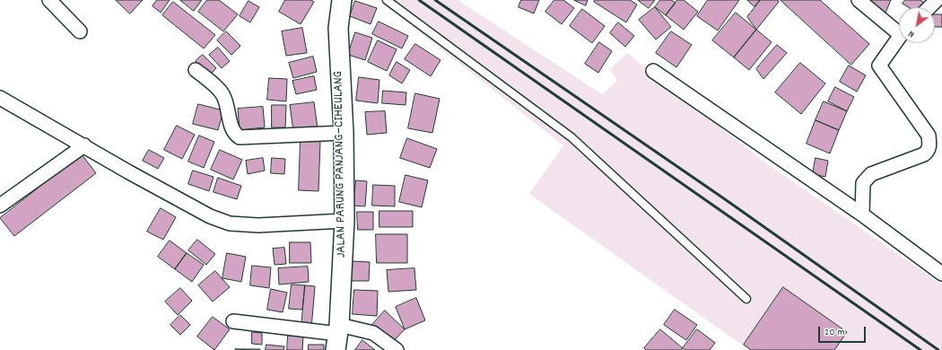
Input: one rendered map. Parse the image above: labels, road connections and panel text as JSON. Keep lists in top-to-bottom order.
{
  "streets": {
    "street": ["JALAN PARUNG PANJANG–CIHEULANG"]
  },
  "scale_bar": "20 m",
  "north": "bottom left"
}
